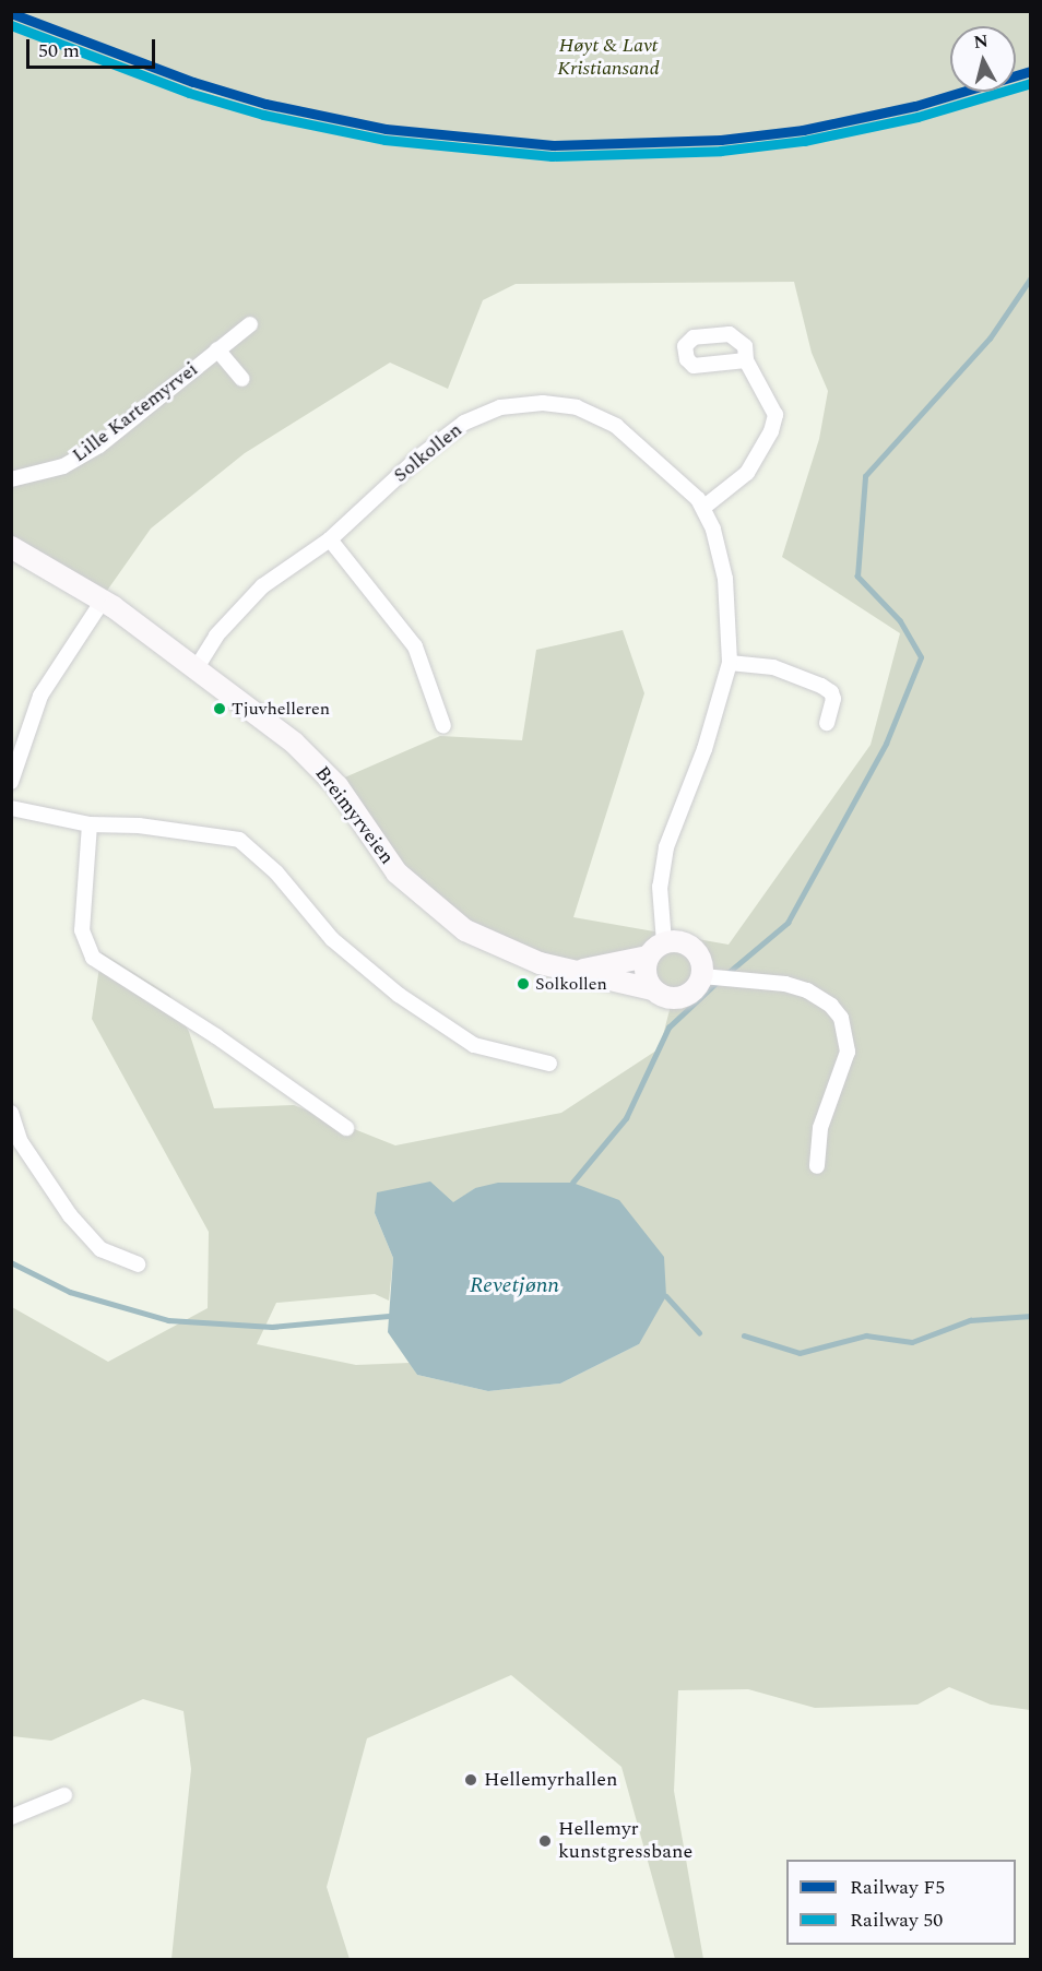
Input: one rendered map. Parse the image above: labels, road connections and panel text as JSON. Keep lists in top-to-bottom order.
{
  "streets": {
    "street": ["Lille Kartemyrvei", "Solkollen", "Breimyrveien"]
  },
  "crossings": [
    ["Solkollen", "Breimyrveien"]
  ],
  "water": ["Revetjønn"],
  "parks": ["Høyt & Lavt Kristiansand"],
  "places": [
    "Tjuvhelleren",
    "Solkollen",
    "Hellemyrhallen",
    "Hellemyr kunstgressbane"
  ],
  "lines": ["rail line F5", "rail line 50"],
  "legend": ["Railway F5", "Railway 50"],
  "scale_bar": "50 m",
  "north": "top"
}
